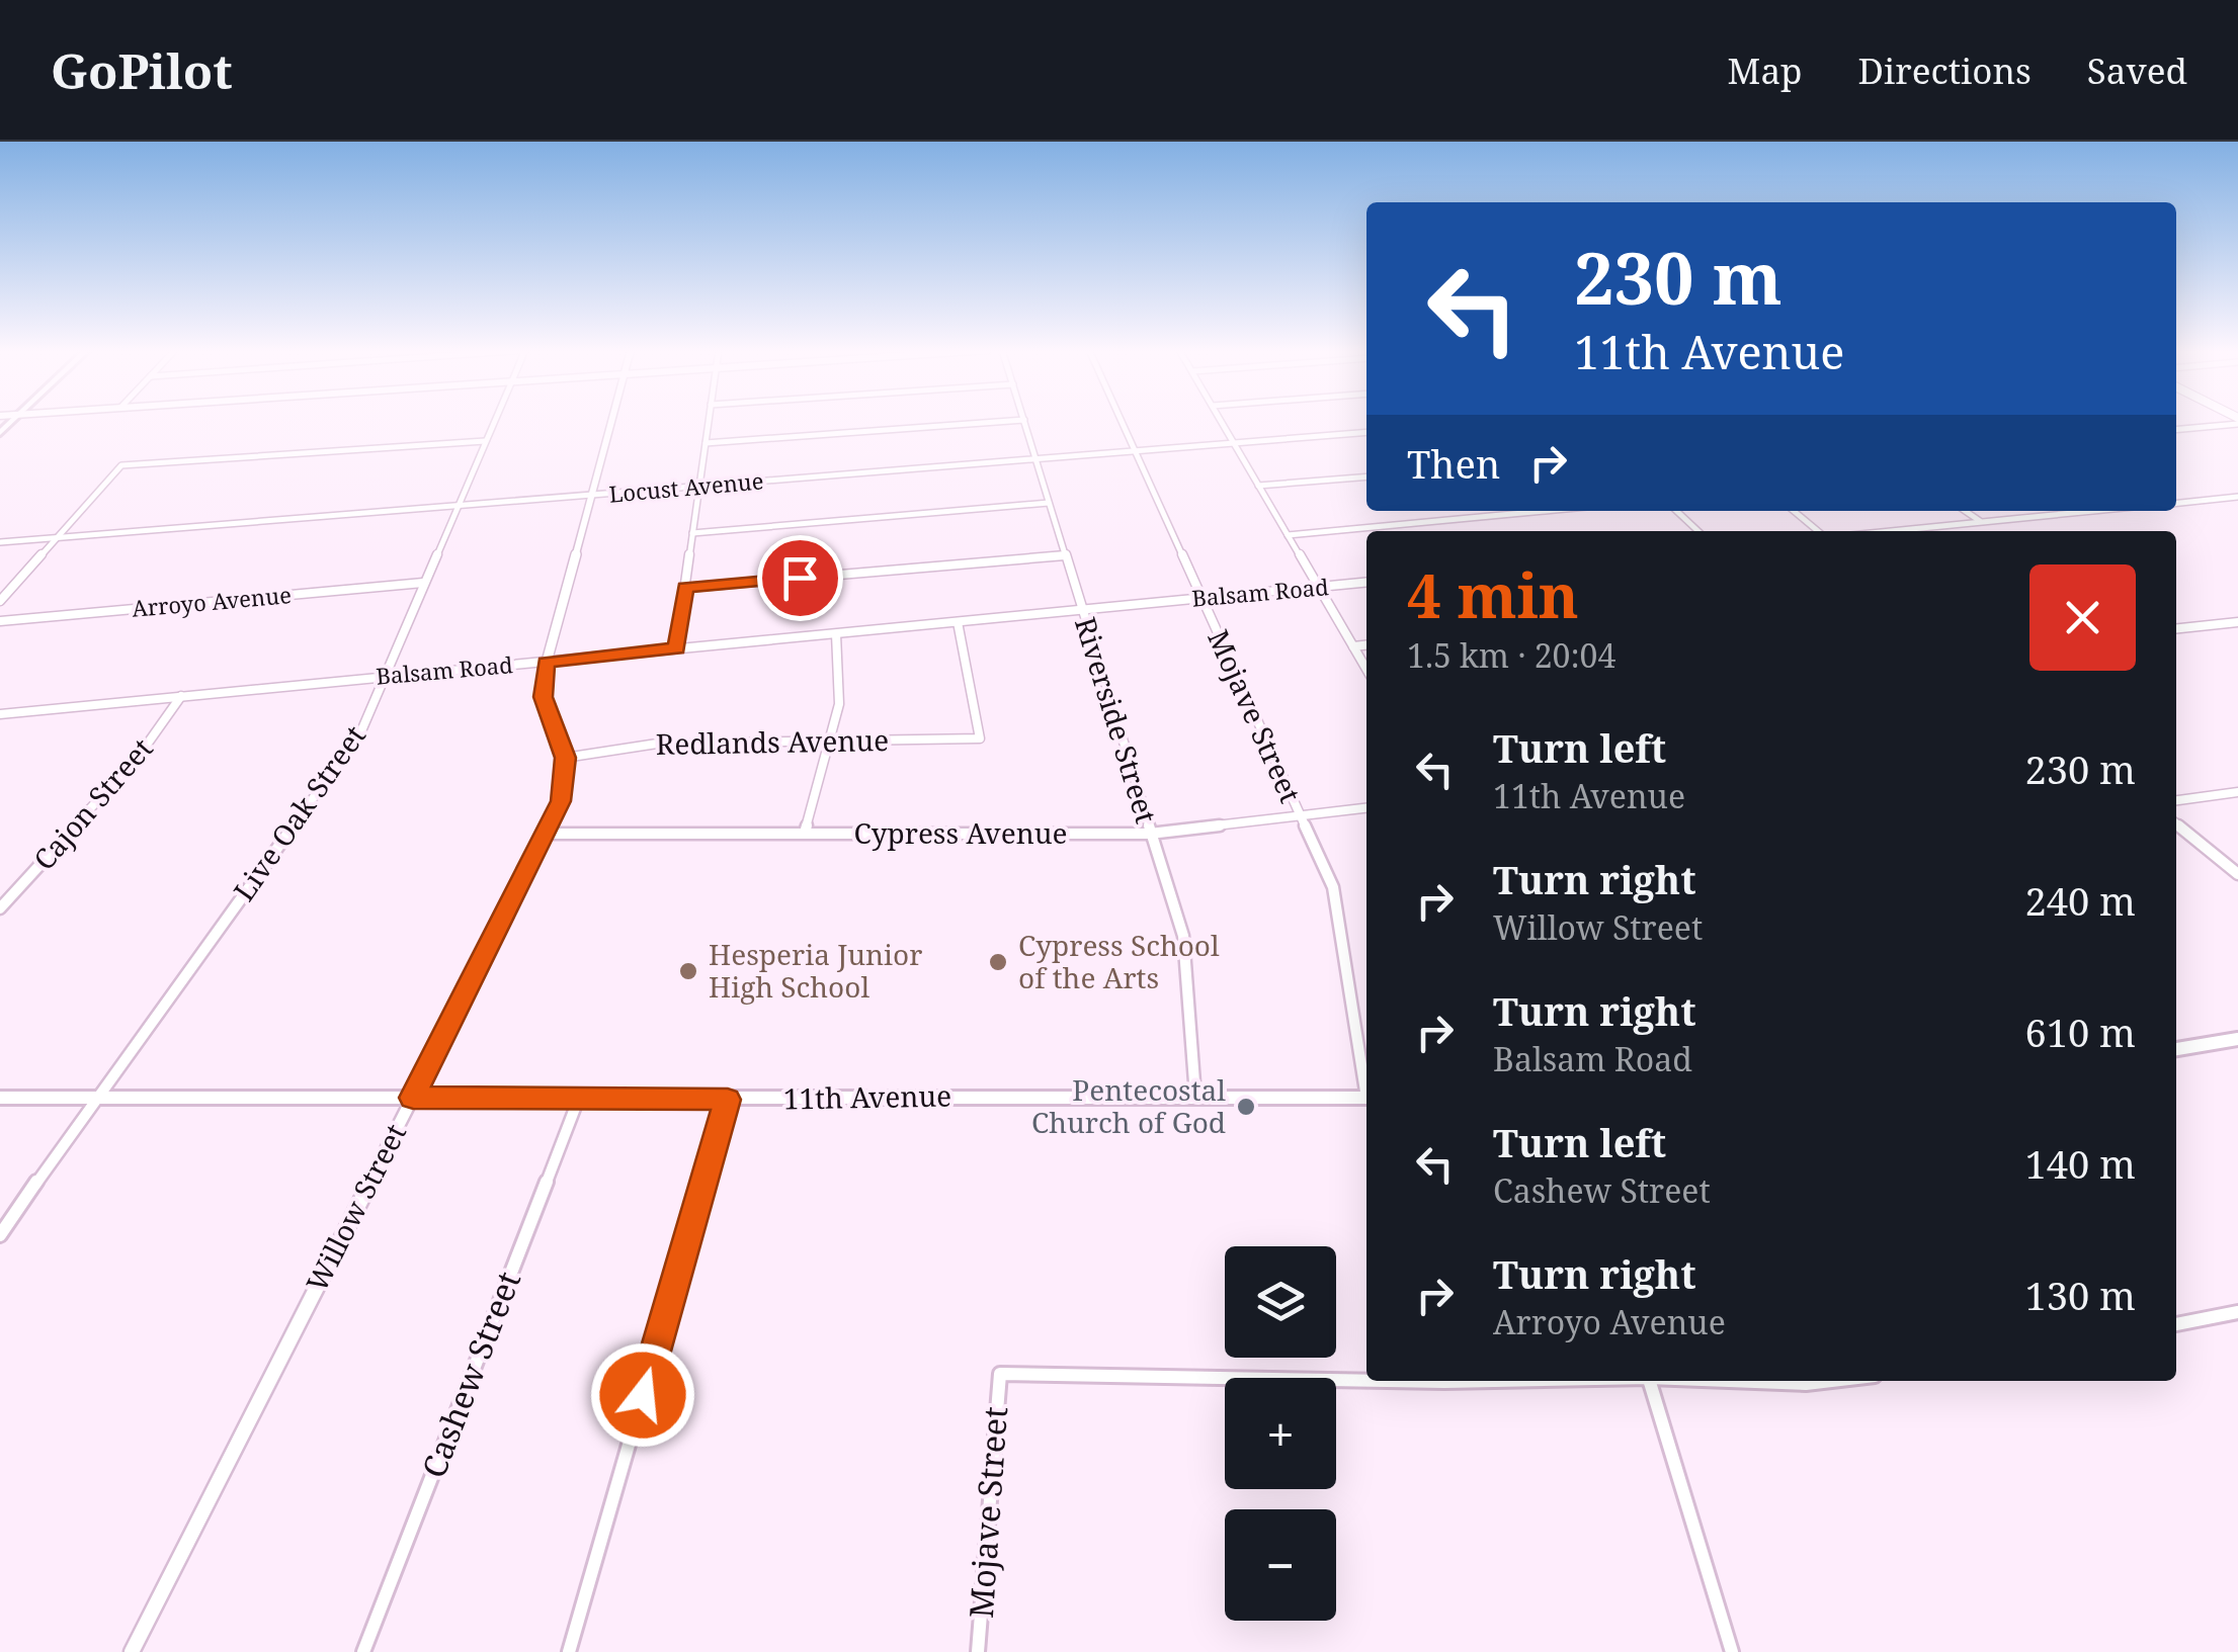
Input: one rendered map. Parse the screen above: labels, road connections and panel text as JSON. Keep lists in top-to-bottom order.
{
  "streets": {
    "main road": ["11th Avenue"],
    "street": [
      "Locust Avenue",
      "Balsam Road",
      "Arroyo Avenue",
      "Mojave Street",
      "Riverside Street",
      "Redlands Avenue",
      "Cajon Street",
      "Live Oak Street",
      "Cypress Avenue",
      "Willow Street",
      "Cashew Street"
    ]
  },
  "crossings": [
    ["Locust Avenue", "Mojave Street"],
    ["Locust Avenue", "Riverside Street"],
    ["Locust Avenue", "Live Oak Street"],
    ["Locust Avenue", "Willow Street"],
    ["Balsam Road", "Mojave Street"],
    ["Balsam Road", "Riverside Street"],
    ["Balsam Road", "Redlands Avenue"],
    ["Balsam Road", "Cajon Street"],
    ["Balsam Road", "Live Oak Street"],
    ["Balsam Road", "Willow Street"],
    ["Arroyo Avenue", "Live Oak Street"],
    ["Mojave Street", "Cypress Avenue"],
    ["Riverside Street", "Cypress Avenue"],
    ["Riverside Street", "11th Avenue"],
    ["Redlands Avenue", "Willow Street"],
    ["Live Oak Street", "11th Avenue"],
    ["Cypress Avenue", "Willow Street"],
    ["11th Avenue", "Willow Street"],
    ["11th Avenue", "Cashew Street"]
  ],
  "places": ["Cypress School of the Arts", "Hesperia Junior High School", "Pentecostal Church of God"],
  "page": {
    "header": "GoPilot",
    "nav": ["Map", "Directions", "Saved"],
    "turn": ["230 m", "11th Avenue"],
    "then": "Then",
    "heading": ["4 min", "1.5 km · 20:04"],
    "list": [
      {
        "name": "Turn left",
        "note": "11th Avenue",
        "value": "230 m"
      },
      {
        "name": "Turn right",
        "note": "Willow Street",
        "value": "240 m"
      },
      {
        "name": "Turn right",
        "note": "Balsam Road",
        "value": "610 m"
      },
      {
        "name": "Turn left",
        "note": "Cashew Street",
        "value": "140 m"
      },
      {
        "name": "Turn right",
        "note": "Arroyo Avenue",
        "value": "130 m"
      }
    ],
    "map_buttons": ["+", "−"]
  }
}
